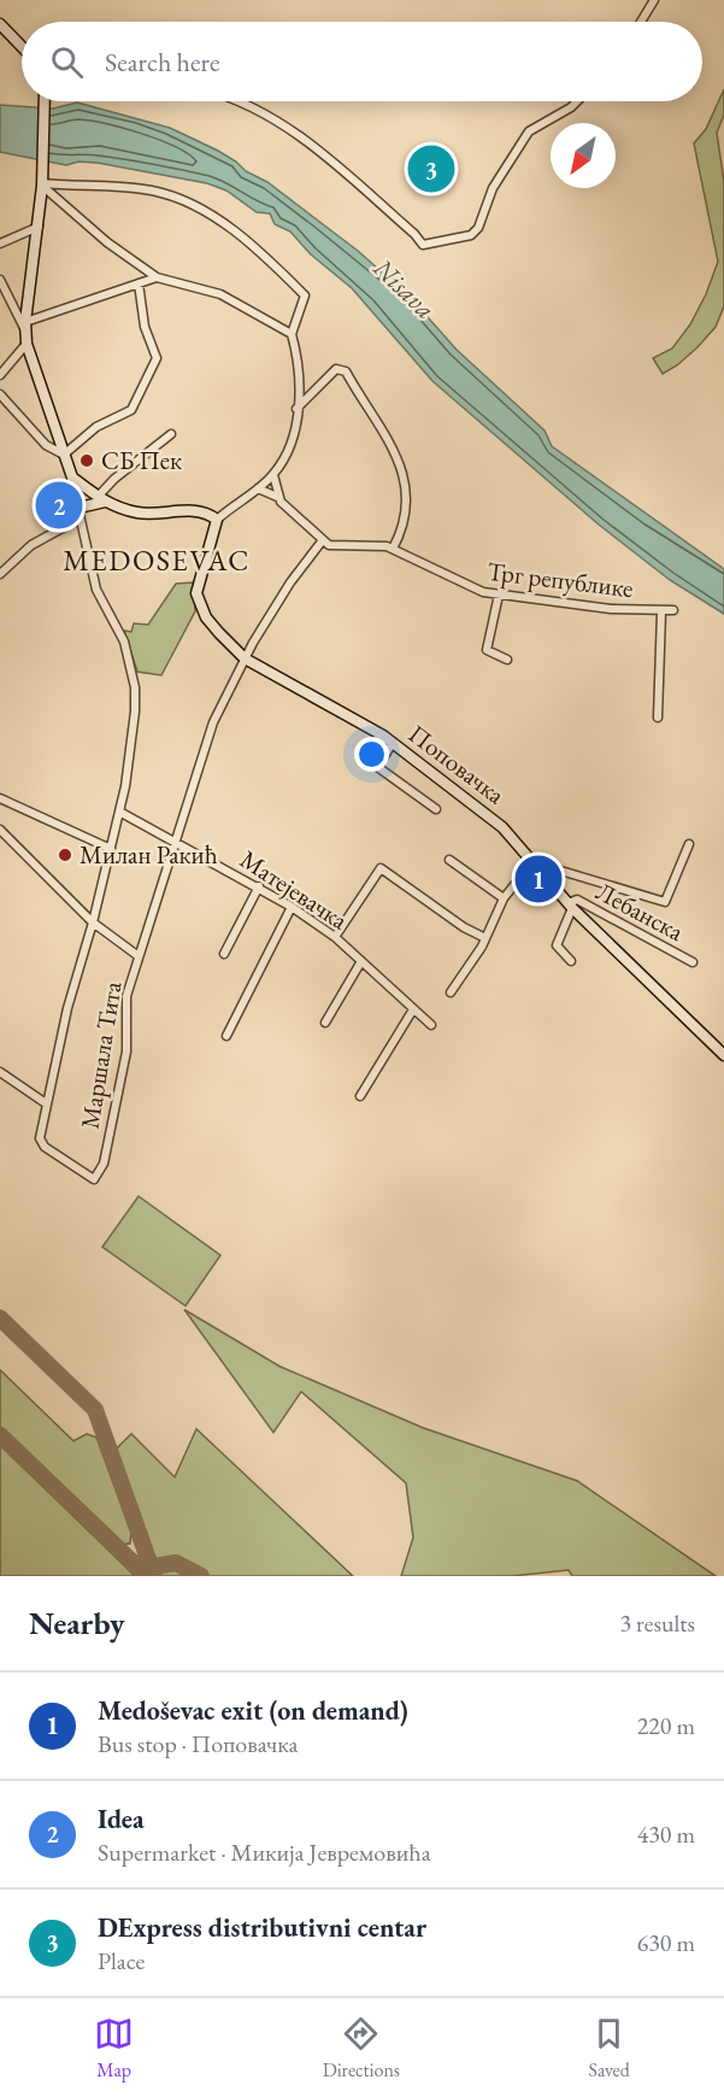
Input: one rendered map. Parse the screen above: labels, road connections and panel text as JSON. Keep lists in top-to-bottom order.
{
  "streets": {
    "street": [
      "Трг републике",
      "Поповачка",
      "Матејевачка",
      "Лебанска",
      "Маршала Тита"
    ]
  },
  "crossings": [
    ["Трг републике", "Маршала Тита"],
    ["Поповачка", "Лебанска"],
    ["Поповачка", "Маршала Тита"],
    ["Матејевачка", "Маршала Тита"]
  ],
  "districts": ["MEDOSEVAC"],
  "water": ["Nisava"],
  "places": ["СБ Пек", "Милан Ракић"],
  "north": "bottom left",
  "page": {
    "search": "Search here",
    "pins": ["3", "2", "1"],
    "heading": ["Nearby", "3 results"],
    "list": [
      {
        "mark": "1",
        "name": "Medoševac exit (on demand)",
        "note": "Bus stop · Поповачка",
        "value": "220 m"
      },
      {
        "mark": "2",
        "name": "Idea",
        "note": "Supermarket · Микија Јевремовића",
        "value": "430 m"
      },
      {
        "mark": "3",
        "name": "DExpress distributivni centar",
        "note": "Place",
        "value": "630 m"
      }
    ],
    "nav": ["Map", "Directions", "Saved"]
  }
}
